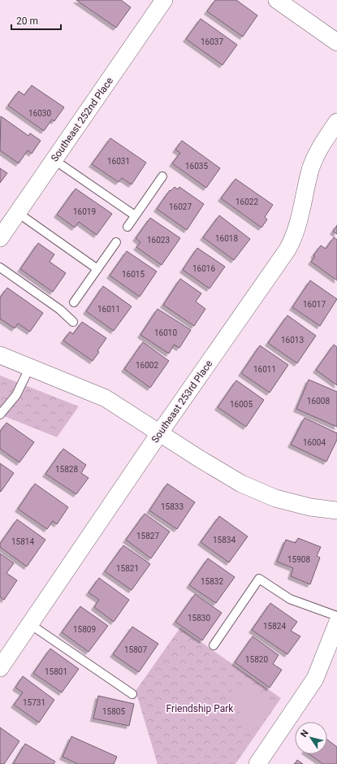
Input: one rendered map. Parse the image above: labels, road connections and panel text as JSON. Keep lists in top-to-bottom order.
{
  "streets": {
    "street": ["Southeast 252nd Place", "Southeast 253rd Place"]
  },
  "parks": ["Friendship Park"],
  "house_numbers": [
    "16037",
    "16030",
    "16031",
    "16035",
    "16022",
    "16027",
    "16019",
    "16018",
    "16023",
    "16016",
    "16015",
    "16017",
    "16011",
    "16010",
    "16013",
    "16002",
    "16011",
    "16008",
    "16005",
    "16004",
    "15828",
    "15833",
    "15827",
    "15834",
    "15814",
    "15908",
    "15821",
    "15832",
    "15830",
    "15824",
    "15809",
    "15807",
    "15820",
    "15801",
    "15731",
    "15805"
  ],
  "scale_bar": "20 m",
  "north": "top left"
}
